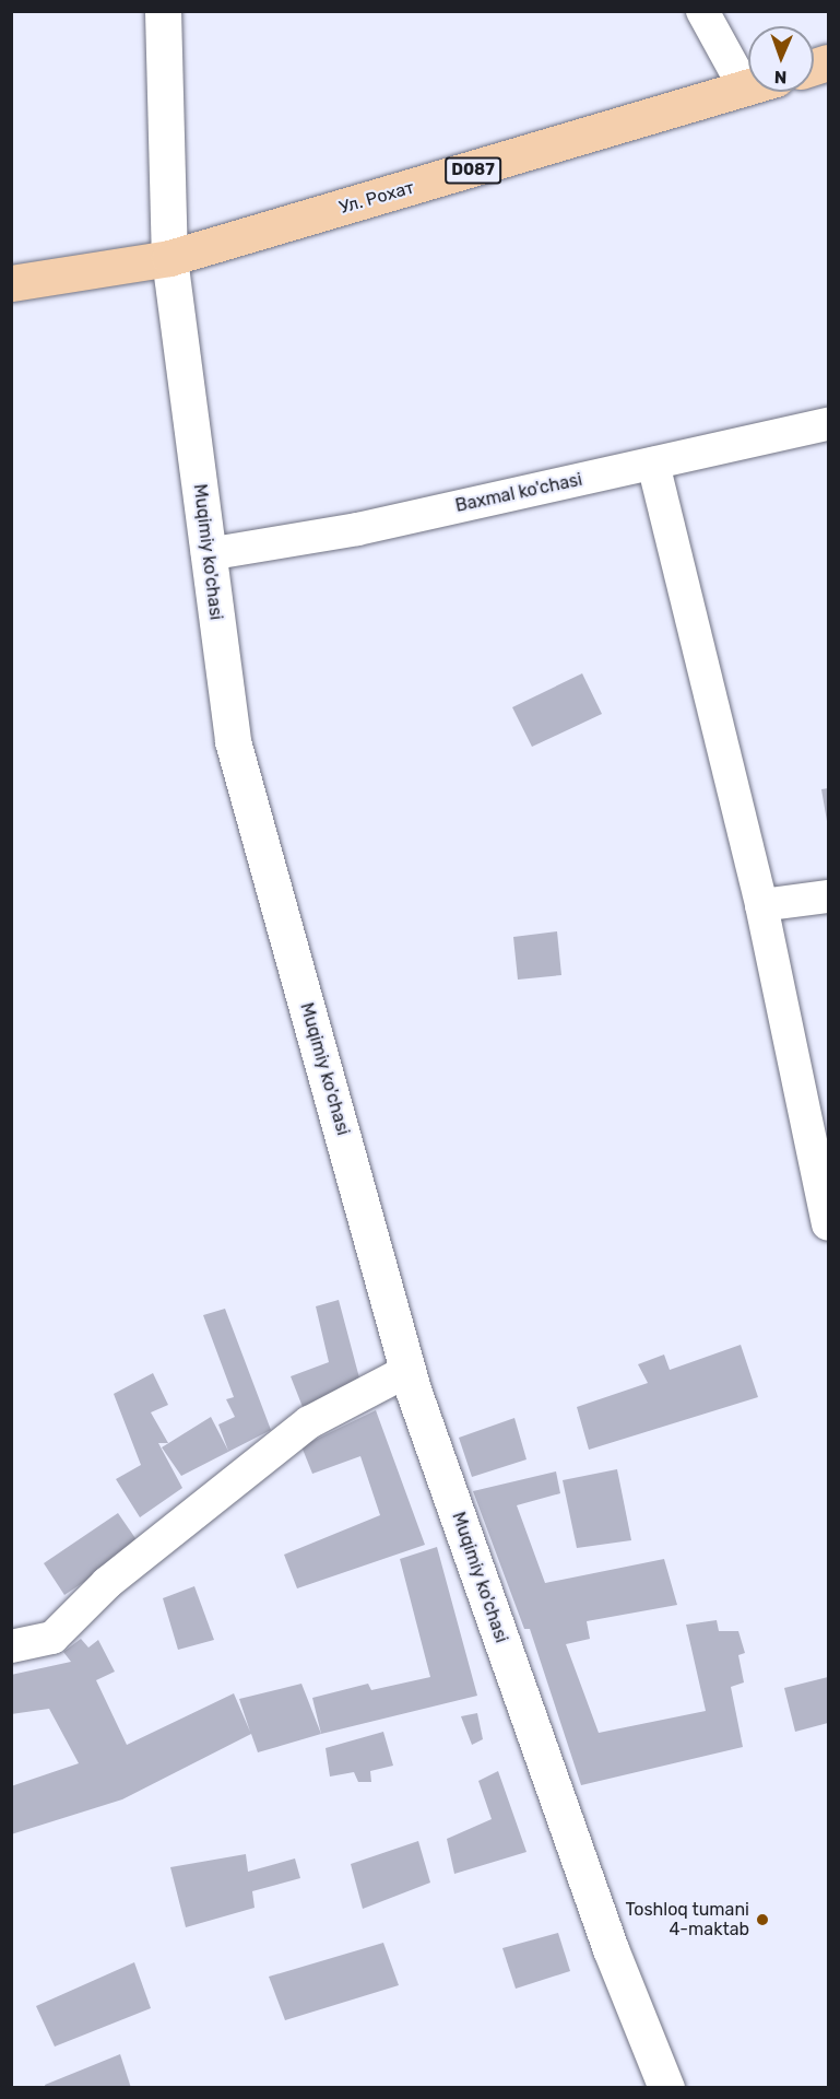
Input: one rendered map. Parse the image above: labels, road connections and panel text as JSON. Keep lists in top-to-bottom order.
{
  "streets": {
    "main road": ["D087", "Ул. Рохат"],
    "street": ["Baxmal ko'chasi", "Muqimiy ko'chasi"]
  },
  "crossings": [
    ["Ул. Рохат", "Muqimiy ko'chasi"],
    ["Baxmal ko'chasi", "Muqimiy ko'chasi"]
  ],
  "places": ["Toshloq tumani 4-maktab"],
  "north": "bottom"
}
